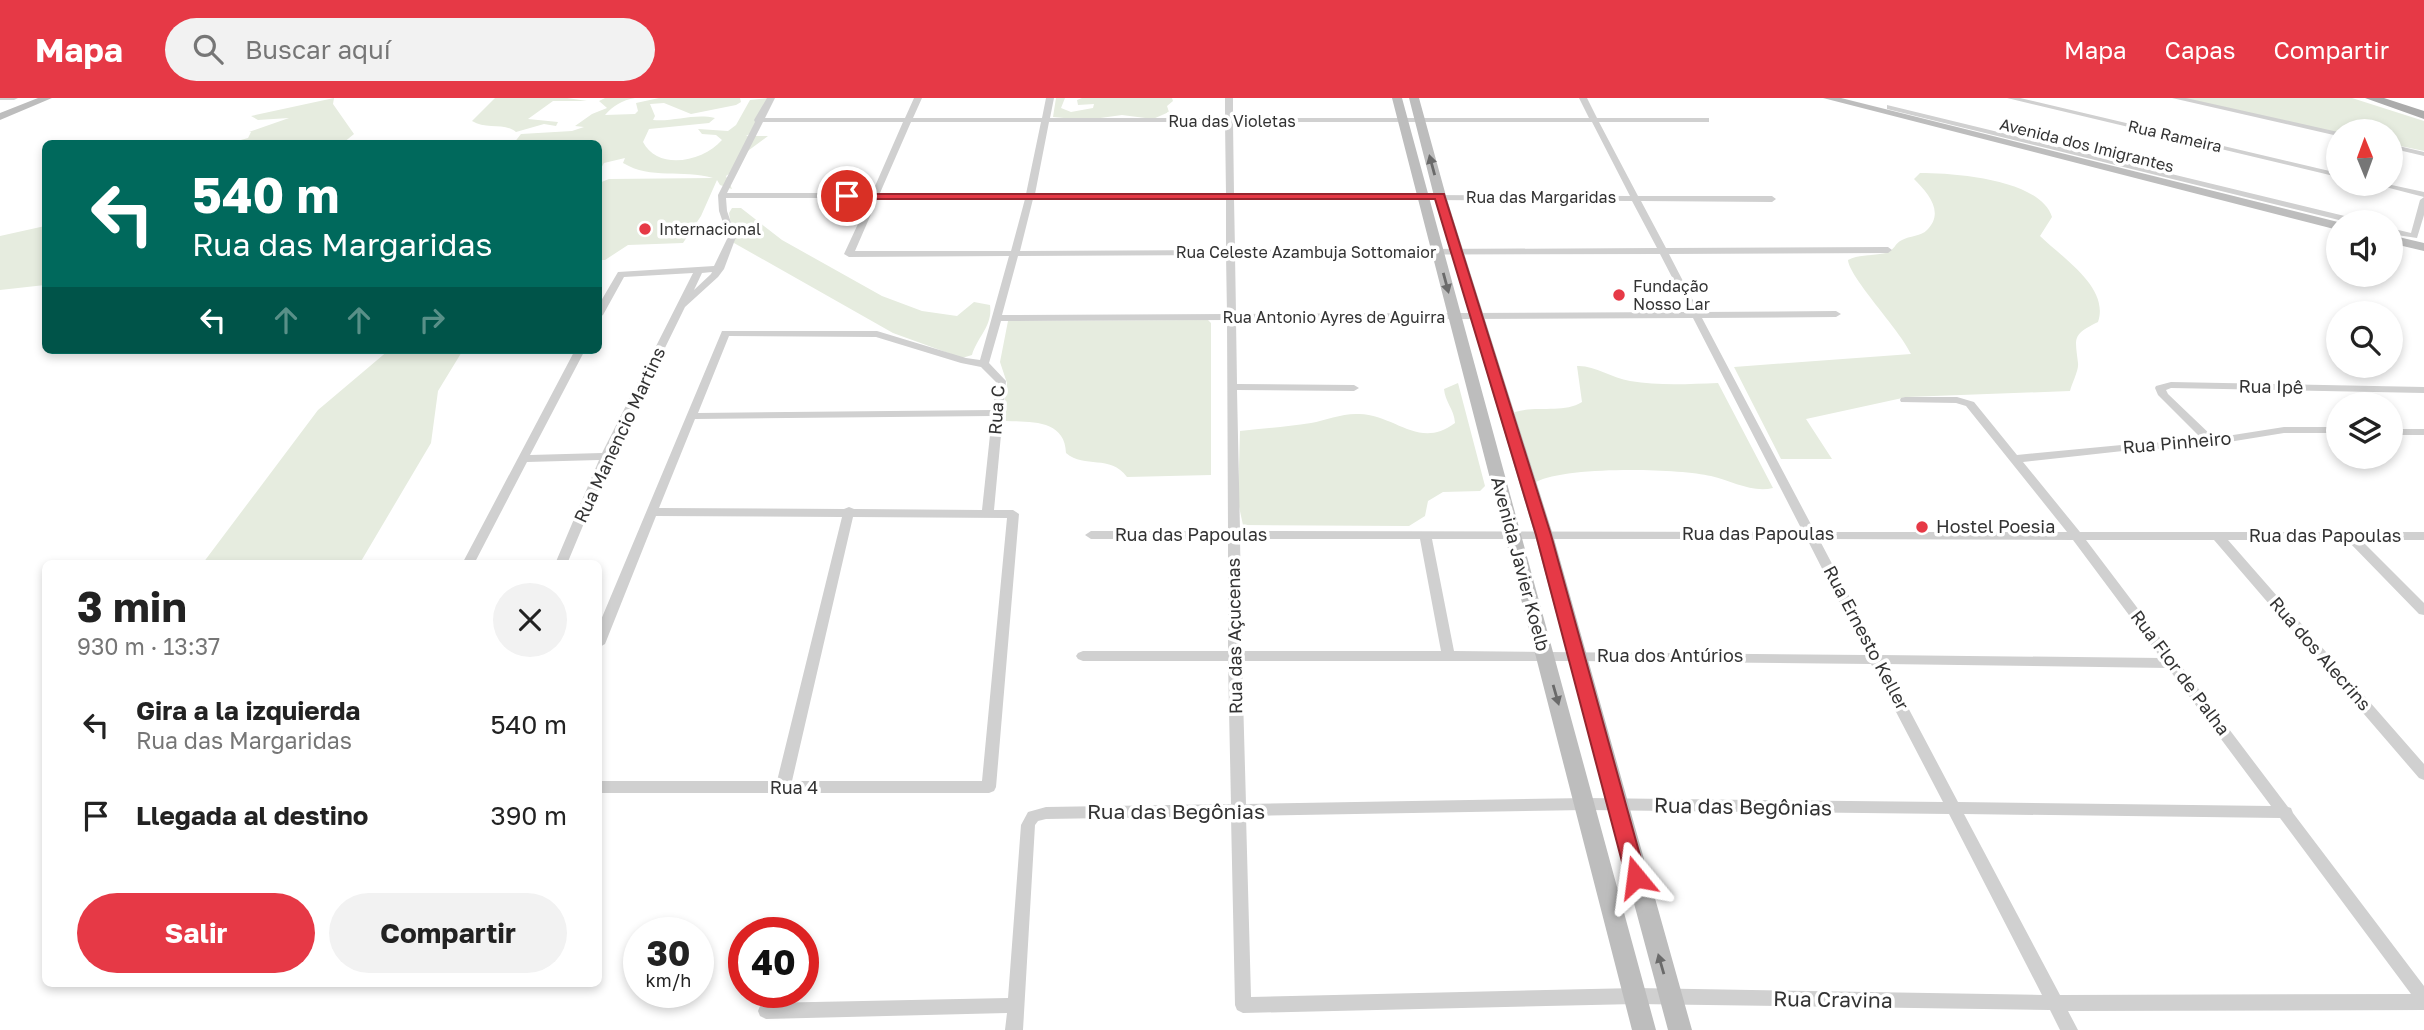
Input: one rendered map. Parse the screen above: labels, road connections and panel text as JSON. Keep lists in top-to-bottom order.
{
  "streets": {
    "street": [
      "Rua das Violetas",
      "Rua Rameira",
      "Avenida dos Imigrantes",
      "Rua das Margaridas",
      "Rua Celeste Azambuja Sottomaior",
      "Rua Antonio Ayres de Aguirra",
      "Rua Ipê",
      "Rua C",
      "Rua Manencio Martins",
      "Rua Pinheiro",
      "Rua das Papoulas",
      "Avenida Javier Koelb",
      "Rua das Açucenas",
      "Rua Ernesto Keller",
      "Rua dos Alecrins",
      "Rua dos Antúrios",
      "Rua Flor de Palha",
      "Rua 4",
      "Rua das Begônias",
      "Rua Cravina"
    ]
  },
  "crossings": [
    ["Rua das Violetas", "Rua C"],
    ["Rua das Violetas", "Avenida Javier Koelb"],
    ["Rua das Violetas", "Rua das Açucenas"],
    ["Rua das Violetas", "Rua Ernesto Keller"],
    ["Rua das Margaridas", "Rua Celeste Azambuja Sottomaior"],
    ["Rua das Margaridas", "Rua C"],
    ["Rua das Margaridas", "Rua Manencio Martins"],
    ["Rua das Margaridas", "Avenida Javier Koelb"],
    ["Rua das Margaridas", "Rua das Açucenas"],
    ["Rua das Margaridas", "Rua Ernesto Keller"],
    ["Rua Celeste Azambuja Sottomaior", "Rua C"],
    ["Rua Celeste Azambuja Sottomaior", "Avenida Javier Koelb"],
    ["Rua Celeste Azambuja Sottomaior", "Rua das Açucenas"],
    ["Rua Celeste Azambuja Sottomaior", "Rua Ernesto Keller"],
    ["Rua Antonio Ayres de Aguirra", "Rua C"],
    ["Rua Antonio Ayres de Aguirra", "Avenida Javier Koelb"],
    ["Rua Antonio Ayres de Aguirra", "Rua das Açucenas"],
    ["Rua Antonio Ayres de Aguirra", "Rua Ernesto Keller"],
    ["Rua C", "Rua 4"],
    ["Rua Pinheiro", "Rua Flor de Palha"],
    ["Rua das Papoulas", "Avenida Javier Koelb"],
    ["Rua das Papoulas", "Rua das Açucenas"],
    ["Rua das Papoulas", "Rua Ernesto Keller"],
    ["Rua das Papoulas", "Rua dos Alecrins"],
    ["Rua das Papoulas", "Rua Flor de Palha"],
    ["Avenida Javier Koelb", "Rua dos Antúrios"],
    ["Avenida Javier Koelb", "Rua das Begônias"],
    ["Avenida Javier Koelb", "Rua Cravina"],
    ["Rua das Açucenas", "Rua dos Antúrios"],
    ["Rua das Açucenas", "Rua das Begônias"],
    ["Rua das Açucenas", "Rua Cravina"],
    ["Rua Ernesto Keller", "Rua dos Antúrios"],
    ["Rua Ernesto Keller", "Rua das Begônias"],
    ["Rua Ernesto Keller", "Rua Cravina"],
    ["Rua dos Antúrios", "Rua Flor de Palha"],
    ["Rua Flor de Palha", "Rua das Begônias"],
    ["Rua Flor de Palha", "Rua Cravina"]
  ],
  "places": ["Internacional", "Fundação Nosso Lar", "Hostel Poesia"],
  "north": "top",
  "page": {
    "header": "Mapa",
    "search": "Buscar aquí",
    "nav": ["Mapa", "Capas", "Compartir"],
    "turn": ["540 m", "Rua das Margaridas"],
    "heading": ["3 min", "930 m · 13:37"],
    "list": [
      {
        "name": "Gira a la izquierda",
        "note": "Rua das Margaridas",
        "value": "540 m"
      },
      {
        "name": "Llegada al destino",
        "value": "390 m"
      }
    ],
    "buttons": ["Salir", "Compartir"],
    "speed": "30 km/h",
    "limit": "40"
  }
}
